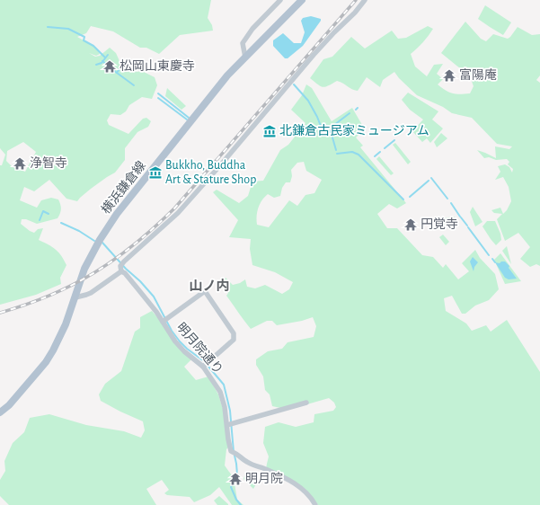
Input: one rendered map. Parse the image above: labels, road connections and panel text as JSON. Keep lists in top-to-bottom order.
{
  "streets": {
    "main road": ["横浜鎌倉線"],
    "street": ["明月院通り"]
  },
  "districts": ["山ノ内"],
  "places": {
    "temple": [
      "松岡山東慶寺",
      "富陽庵",
      "浄智寺",
      "円覚寺",
      "明月院"
    ],
    "museum": ["北鎌倉古民家ミュージアム", "Bukkho, Buddha Art & Stature Shop"]
  }
}
